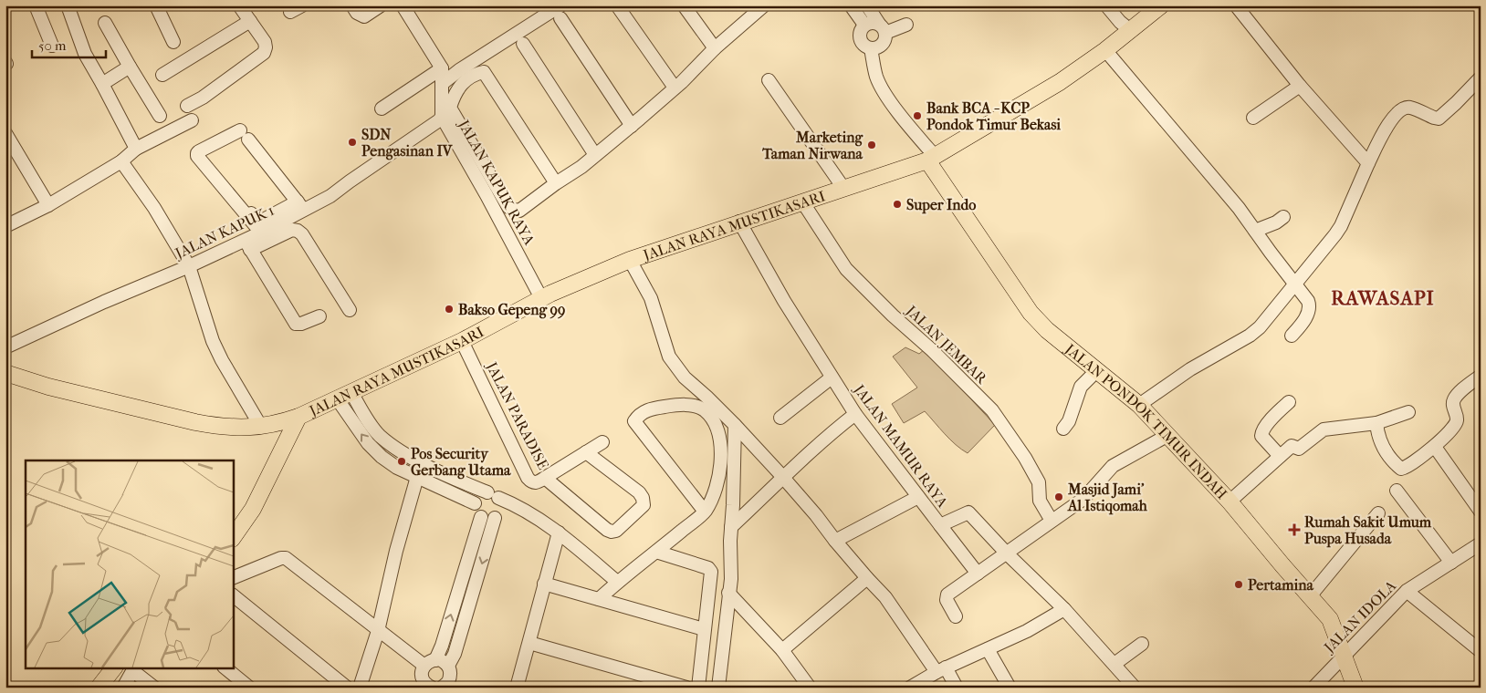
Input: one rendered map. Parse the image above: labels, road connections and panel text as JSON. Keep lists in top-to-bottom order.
{
  "streets": {
    "main road": ["JALAN RAYA MUSTIKASARI", "JALAN PONDOK TIMUR INDAH"],
    "street": [
      "JALAN KAPUK RAYA",
      "JALAN KAPUK 1",
      "JALAN JEMBAR",
      "JALAN PARADISE",
      "JALAN MAMUR RAYA",
      "JALAN IDOLA"
    ]
  },
  "crossings": [
    ["JALAN KAPUK RAYA", "JALAN RAYA MUSTIKASARI"],
    ["JALAN KAPUK RAYA", "JALAN KAPUK 1"],
    ["JALAN RAYA MUSTIKASARI", "JALAN JEMBAR"],
    ["JALAN RAYA MUSTIKASARI", "JALAN PARADISE"],
    ["JALAN RAYA MUSTIKASARI", "JALAN PONDOK TIMUR INDAH"],
    ["JALAN RAYA MUSTIKASARI", "JALAN MAMUR RAYA"],
    ["JALAN PONDOK TIMUR INDAH", "JALAN IDOLA"]
  ],
  "districts": ["RAWASAPI"],
  "places": {
    "other": [
      "Bank BCA - KCP Pondok Timur Bekasi",
      "SDN Pengasinan IV",
      "Marketing Taman Nirwana",
      "Super Indo",
      "Bakso Gepeng 99",
      "Pos Security Gerbang Utama",
      "Masjid Jami' Al Istiqomah",
      "Pertamina"
    ],
    "health": ["Rumah Sakit Umum Puspa Husada"]
  },
  "scale_bar": "50 m"
}
